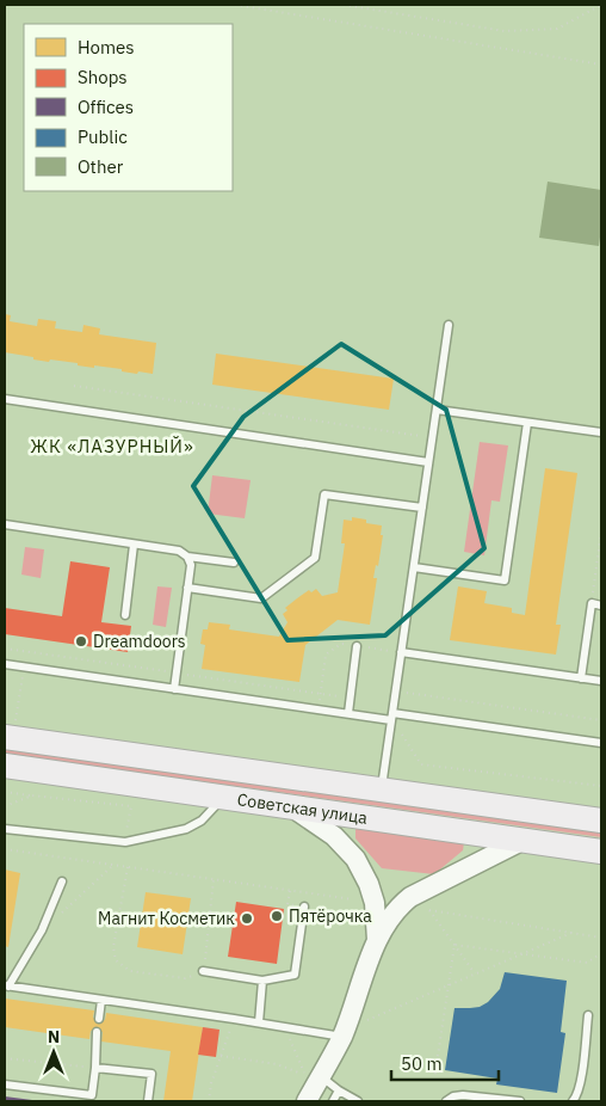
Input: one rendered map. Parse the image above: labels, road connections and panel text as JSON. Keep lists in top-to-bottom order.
{
  "streets": {
    "main road": ["Советская улица"]
  },
  "districts": ["ЖК «ЛАЗУРНЫЙ»"],
  "places": ["Dreamdoors", "Пятёрочка", "Магнит Косметик"],
  "legend": [
    "Homes",
    "Shops",
    "Offices",
    "Public",
    "Other"
  ],
  "scale_bar": "50 m",
  "north": "top"
}
